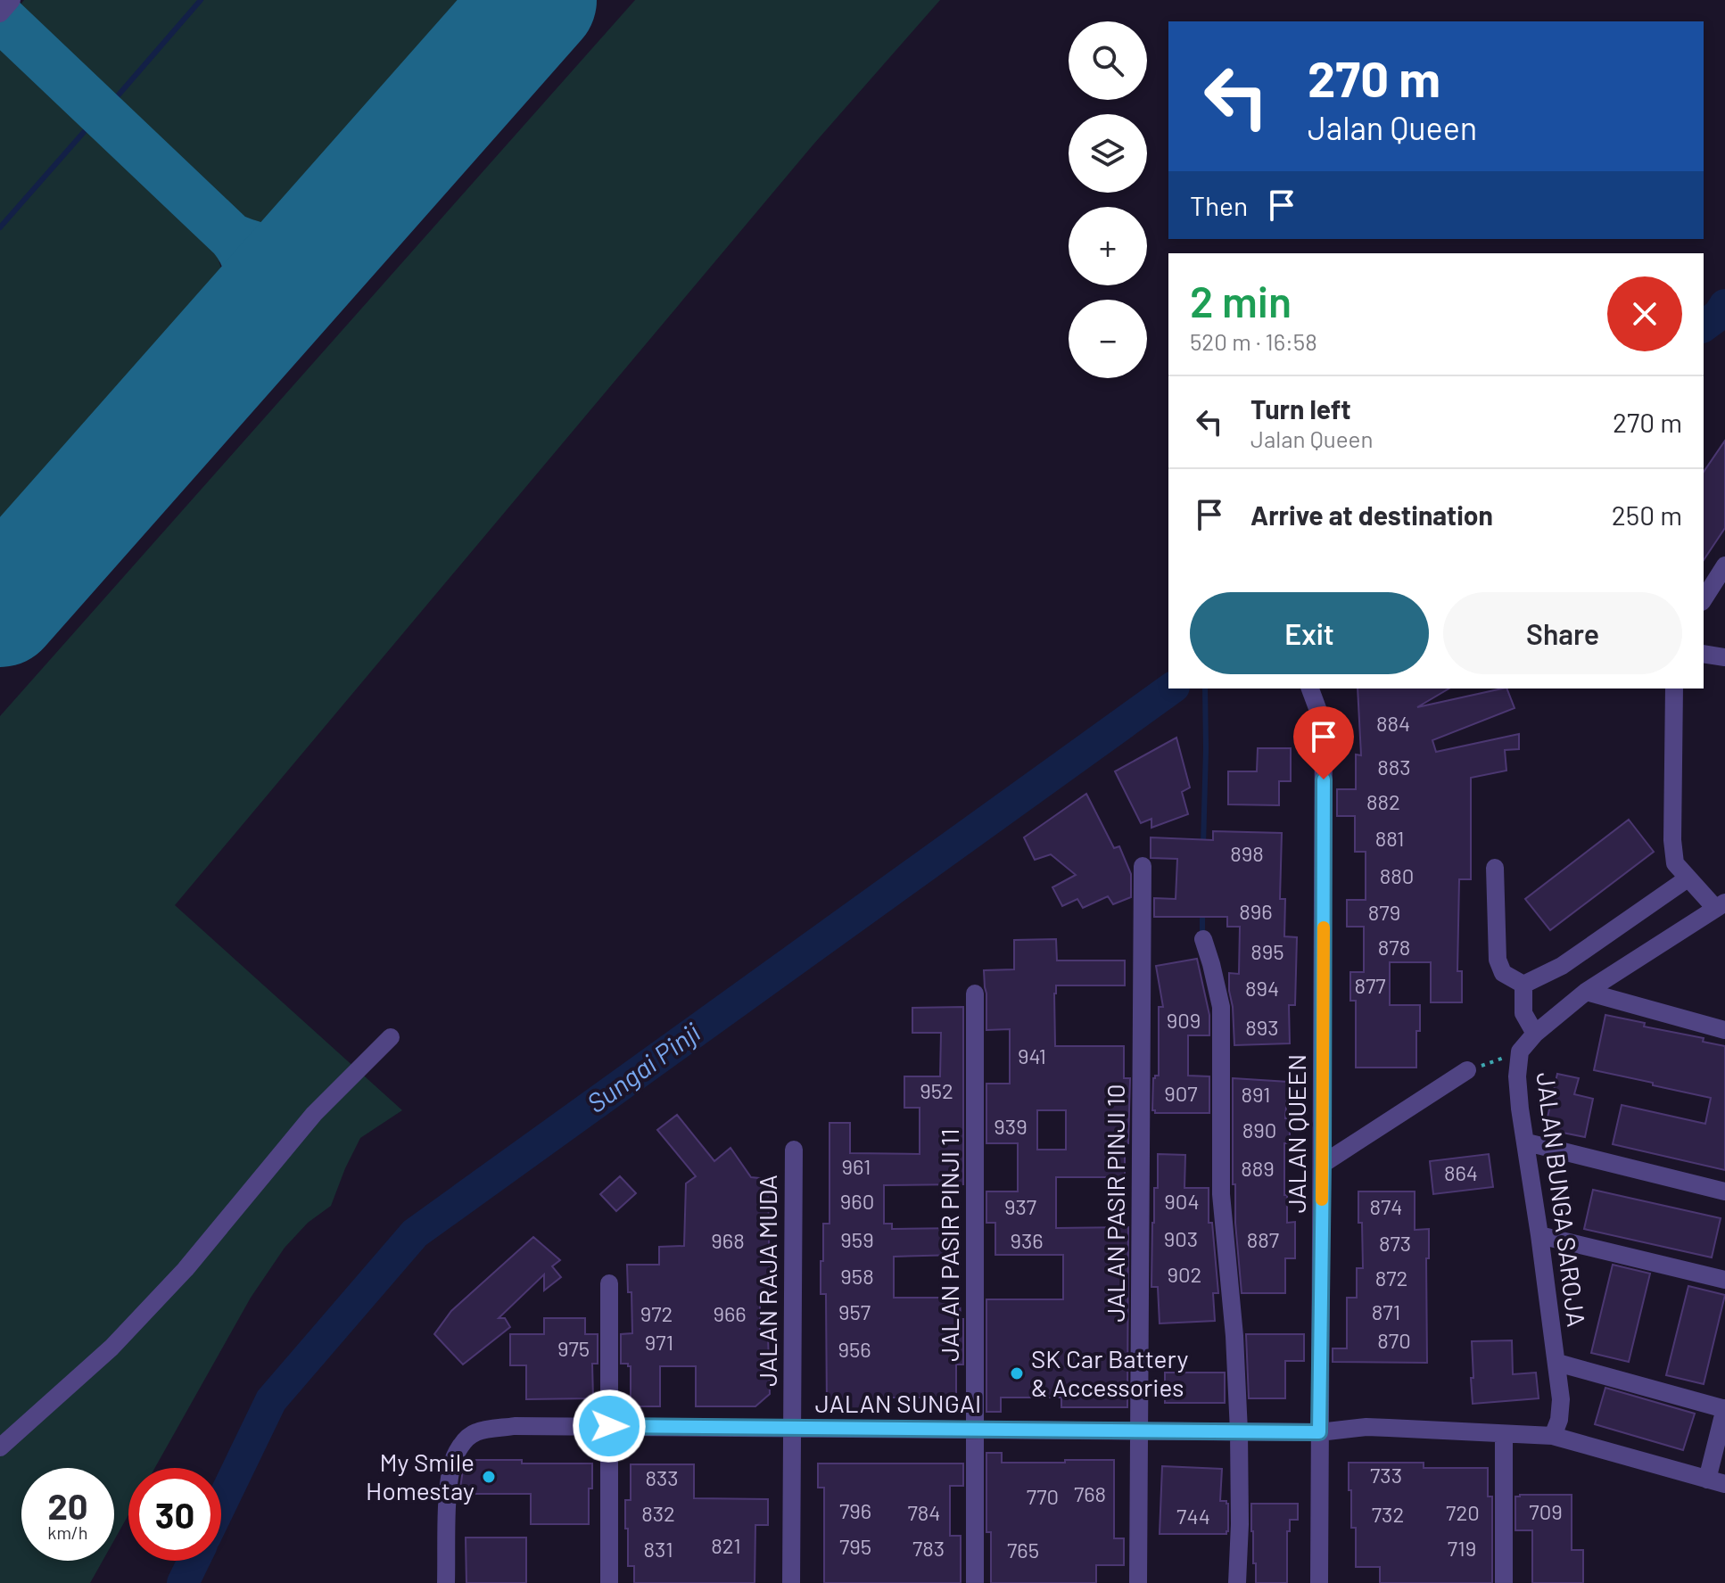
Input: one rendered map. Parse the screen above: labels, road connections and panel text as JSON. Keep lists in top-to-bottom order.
{
  "streets": {
    "street": [
      "JALAN QUEEN",
      "JALAN BUNGA SAROJA",
      "JALAN PASIR PINJI 10",
      "JALAN PASIR PINJI 11",
      "JALAN RAJA MUDA",
      "JALAN SUNGAI"
    ]
  },
  "crossings": [
    ["JALAN QUEEN", "JALAN SUNGAI"],
    ["JALAN BUNGA SAROJA", "JALAN SUNGAI"],
    ["JALAN PASIR PINJI 10", "JALAN SUNGAI"],
    ["JALAN PASIR PINJI 11", "JALAN SUNGAI"],
    ["JALAN RAJA MUDA", "JALAN SUNGAI"]
  ],
  "water": ["Sungai Pinji"],
  "places": ["SK Car Battery & Accessories", "My Smile Homestay"],
  "house_numbers": [
    "884",
    "883",
    "882",
    "881",
    "898",
    "880",
    "896",
    "879",
    "878",
    "895",
    "877",
    "894",
    "909",
    "893",
    "941",
    "952",
    "907",
    "891",
    "939",
    "890",
    "961",
    "889",
    "864",
    "960",
    "904",
    "937",
    "874",
    "903",
    "959",
    "887",
    "968",
    "936",
    "873",
    "902",
    "958",
    "872",
    "957",
    "871",
    "972",
    "966",
    "870",
    "971",
    "975",
    "956",
    "733",
    "833",
    "768",
    "770",
    "796",
    "709",
    "784",
    "720",
    "832",
    "732",
    "744",
    "821",
    "795",
    "783",
    "719",
    "831",
    "765"
  ],
  "page": {
    "map_buttons": ["+", "−"],
    "turn": ["270 m", "Jalan Queen"],
    "then": "Then",
    "heading": ["2 min", "520 m · 16:58"],
    "list": [
      {
        "name": "Turn left",
        "note": "Jalan Queen",
        "value": "270 m"
      },
      {
        "name": "Arrive at destination",
        "value": "250 m"
      }
    ],
    "buttons": ["Exit", "Share"],
    "speed": "20 km/h",
    "limit": "30"
  }
}
